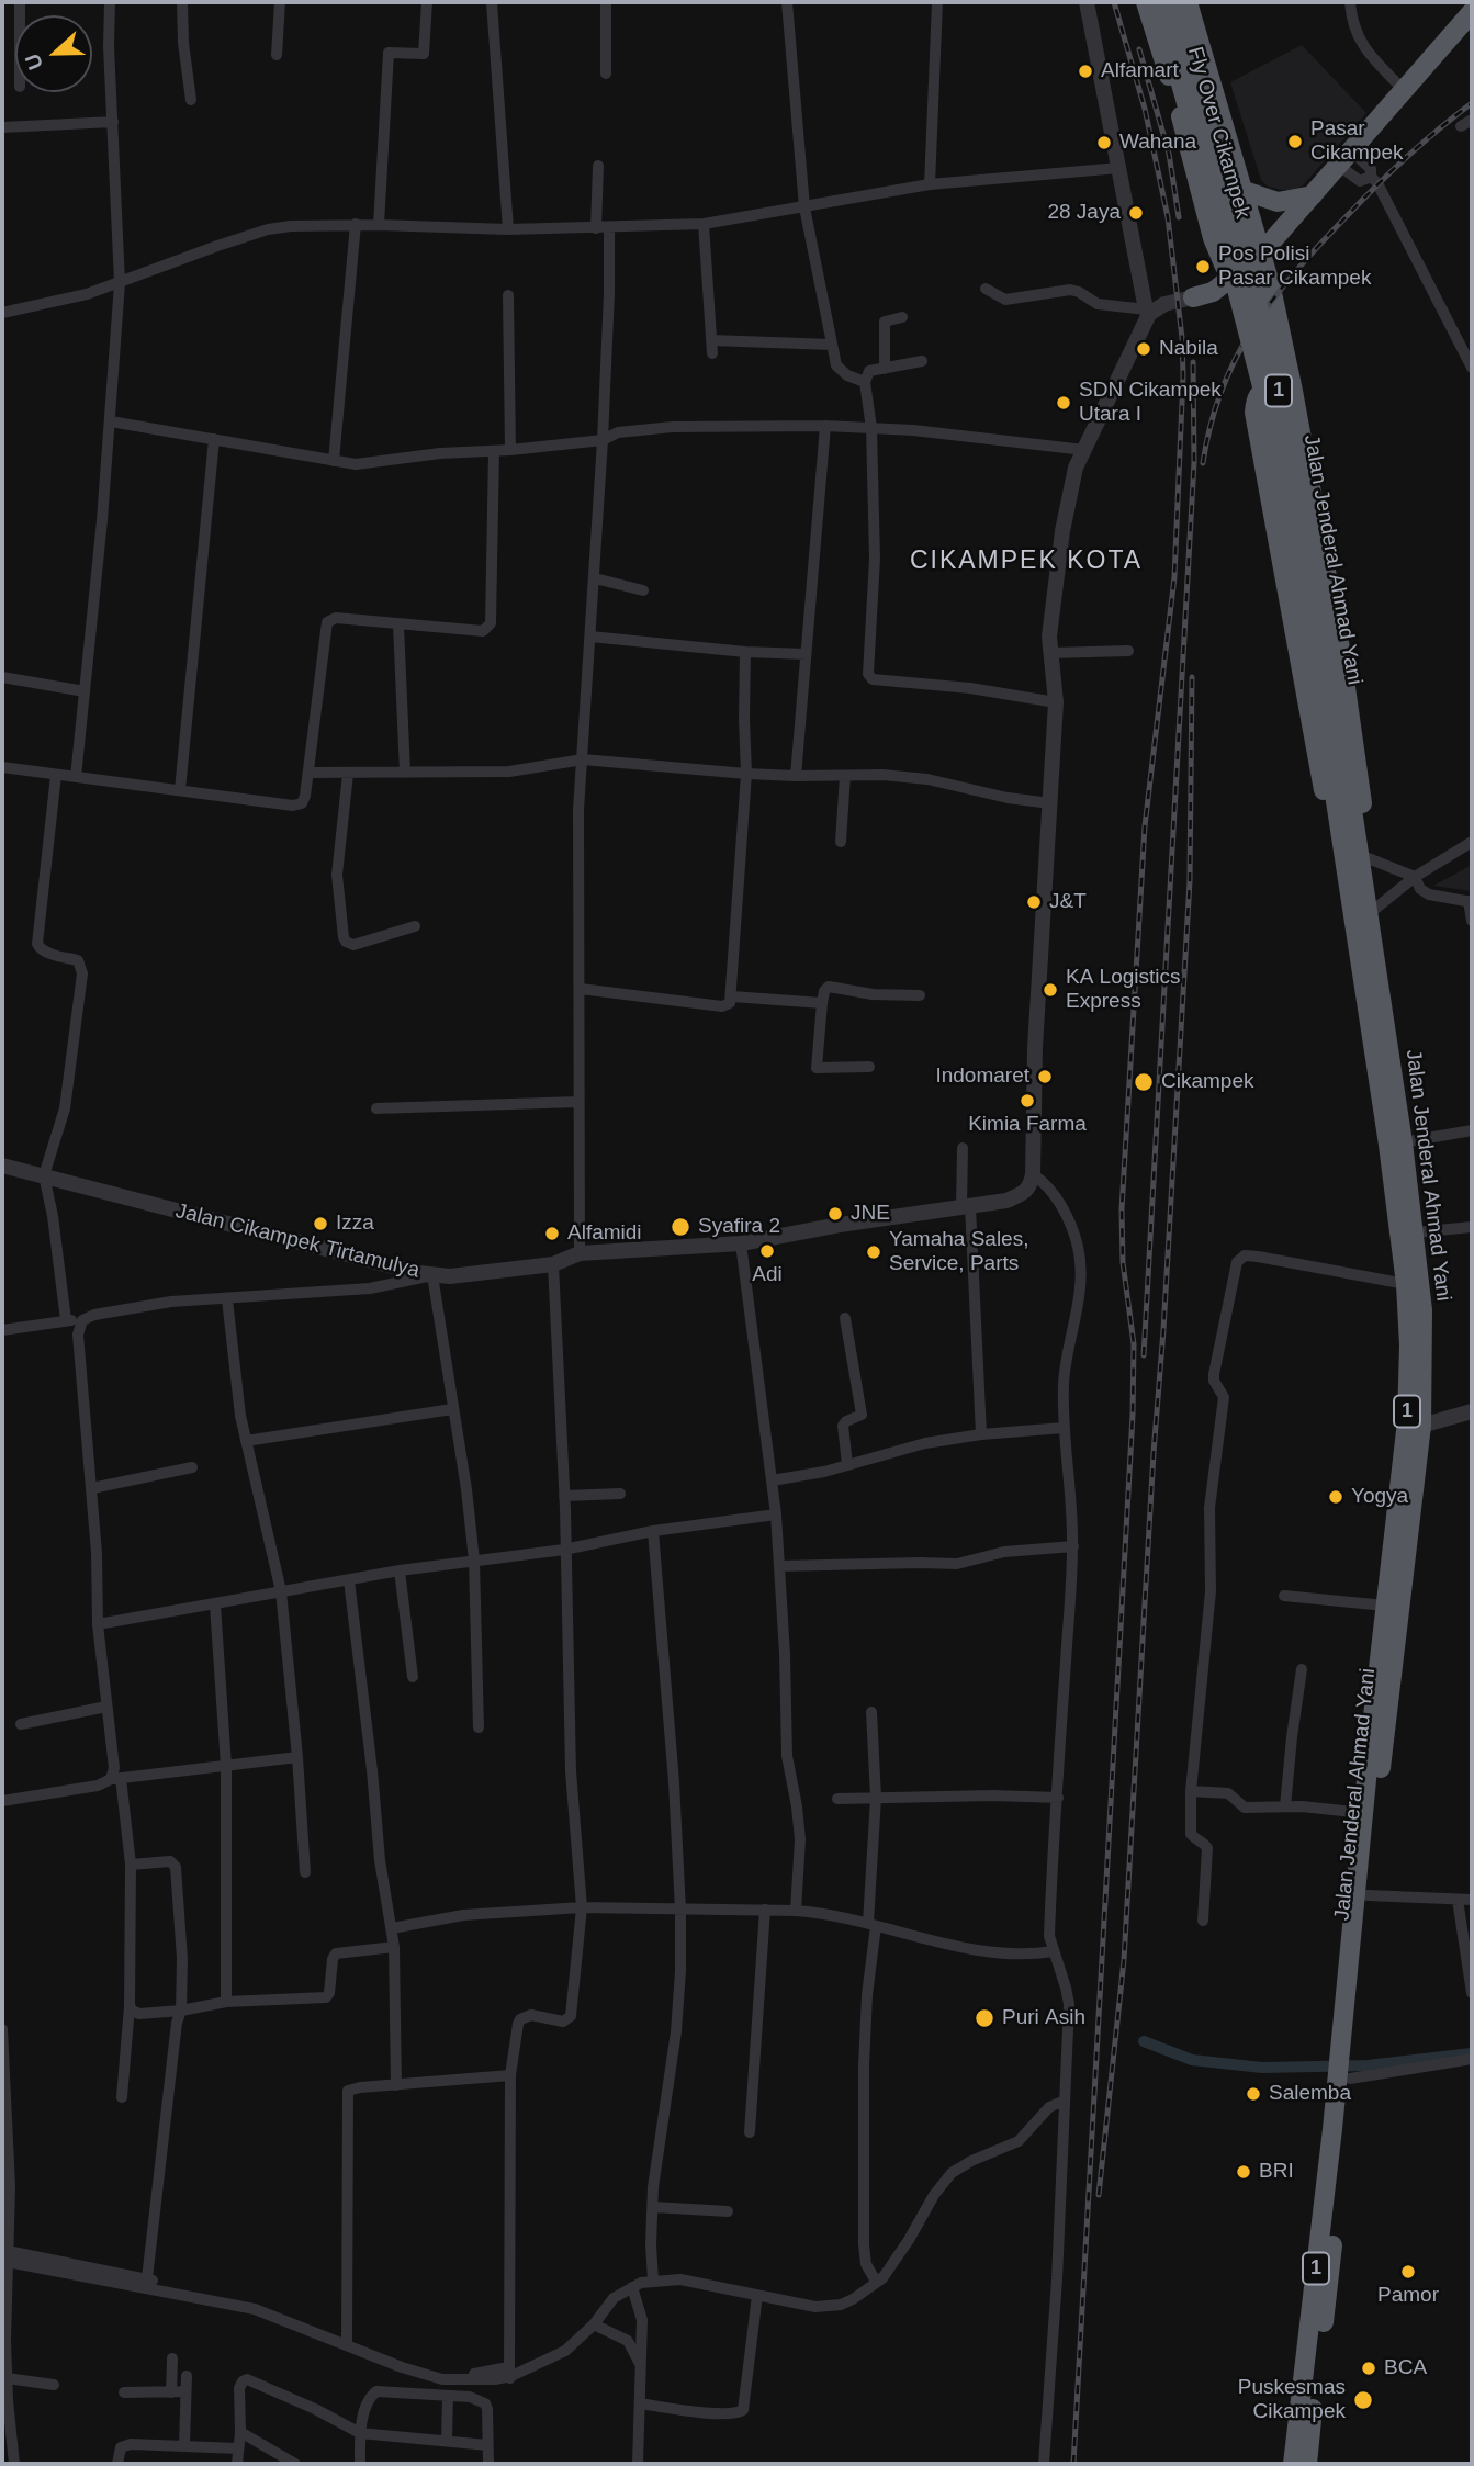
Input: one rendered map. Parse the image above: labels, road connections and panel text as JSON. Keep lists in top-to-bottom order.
{
  "streets": {
    "highway": ["Fly Over Cikampek", "1", "Jalan Jenderal Ahmad Yani"],
    "street": ["Jalan Cikampek Tirtamulya"]
  },
  "crossings": [
    ["Fly Over Cikampek", "Jalan Jenderal Ahmad Yani"]
  ],
  "districts": ["CIKAMPEK KOTA"],
  "places": [
    "Alfamart",
    "Pasar Cikampek",
    "Wahana",
    "28 Jaya",
    "Pos Polisi Pasar Cikampek",
    "Nabila",
    "SDN Cikampek Utara I",
    "J&T",
    "KA Logistics Express",
    "Indomaret",
    "Cikampek",
    "Kimia Farma",
    "JNE",
    "Izza",
    "Syafira 2",
    "Alfamidi",
    "Adi",
    "Yamaha Sales, Service, Parts",
    "Yogya",
    "Puri Asih",
    "Salemba",
    "BRI",
    "Pamor",
    "BCA",
    "Puskesmas Cikampek"
  ],
  "north": "left"
}
